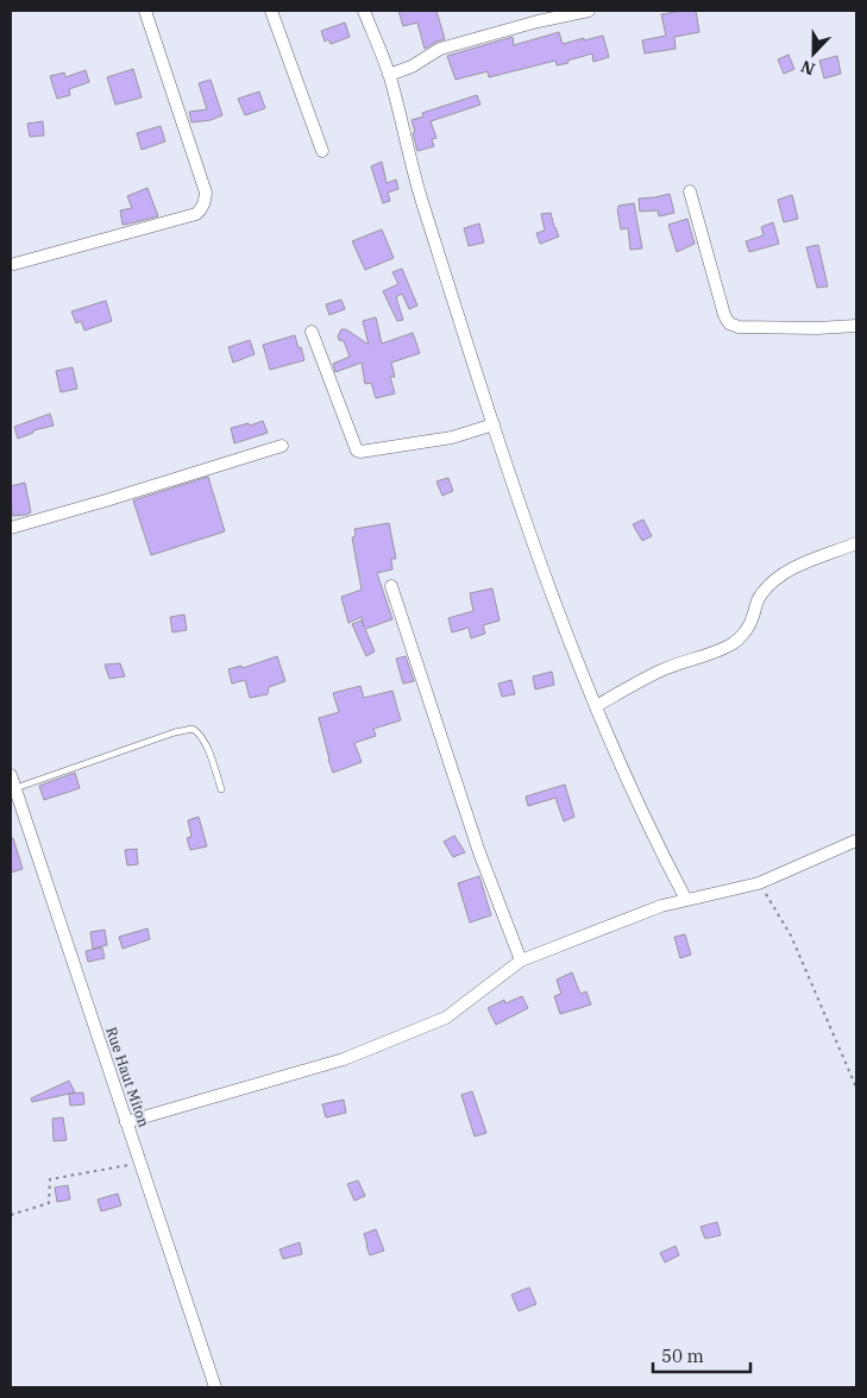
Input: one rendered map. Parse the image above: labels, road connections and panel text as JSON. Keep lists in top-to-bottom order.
{
  "streets": {
    "street": ["Rue Haut Miton"]
  },
  "scale_bar": "50 m",
  "north": "bottom"
}
